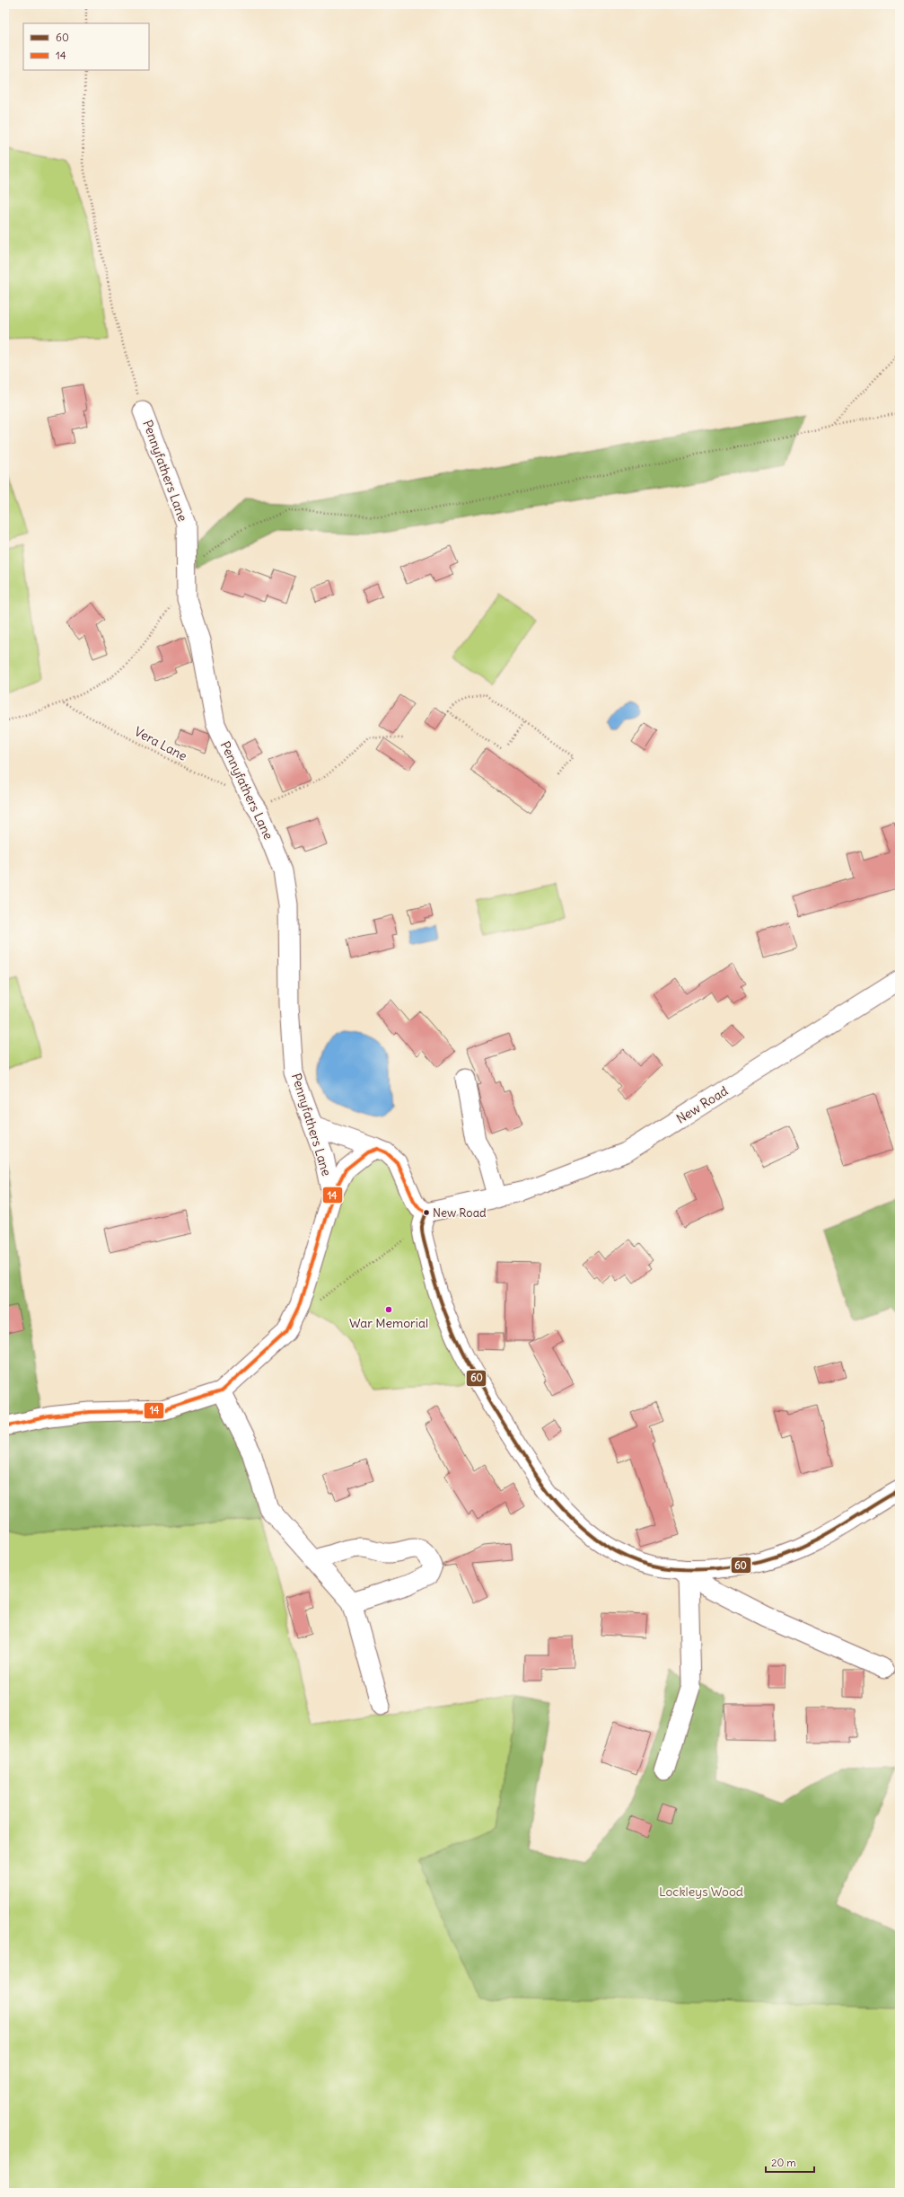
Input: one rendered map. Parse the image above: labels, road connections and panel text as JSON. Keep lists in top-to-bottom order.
{
  "streets": {
    "street": ["Pennyfathers Lane", "New Road"],
    "path": ["Vera Lane"]
  },
  "crossings": [
    ["Pennyfathers Lane", "Vera Lane"]
  ],
  "parks": ["Lockleys Wood"],
  "places": ["New Road", "War Memorial"],
  "lines": ["transit line 14", "transit line 60"],
  "legend": ["60", "14"],
  "scale_bar": "20 m"
}
